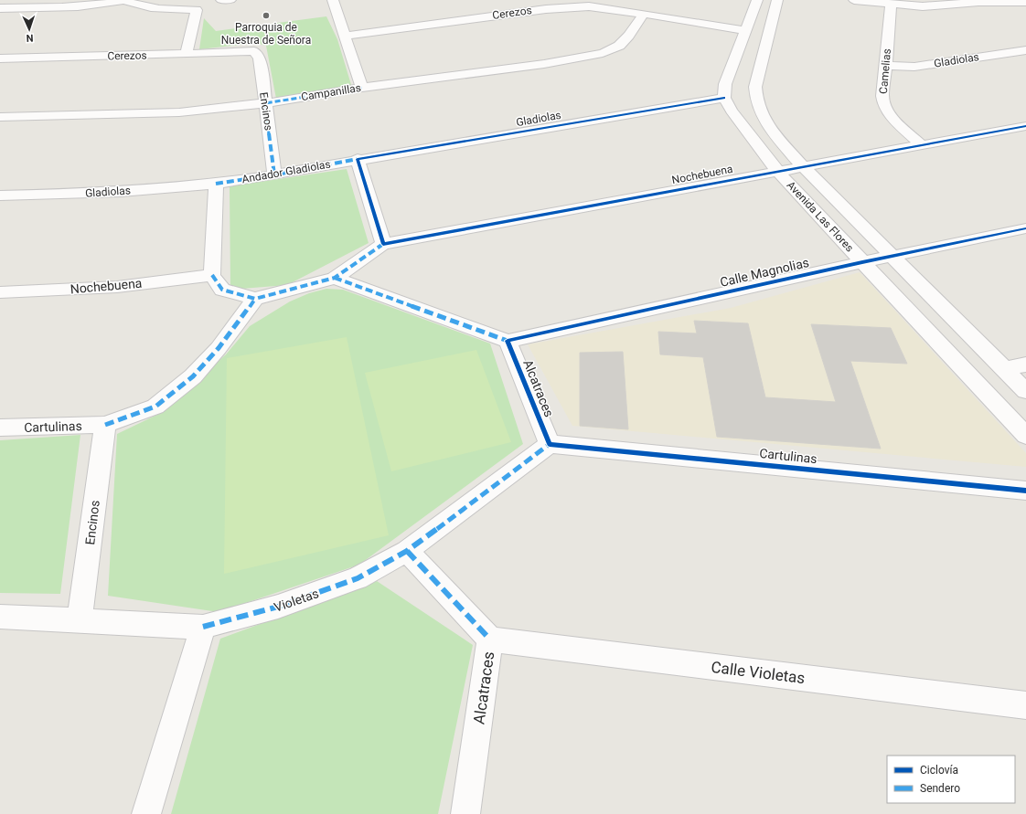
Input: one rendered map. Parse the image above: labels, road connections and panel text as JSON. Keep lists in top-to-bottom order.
{
  "streets": {
    "street": [
      "Cerezos",
      "Gladiolas",
      "Camelias",
      "Campanillas",
      "Encinos",
      "Andador Gladiolas",
      "Nochebuena",
      "Avenida Las Flores",
      "Calle Magnolias",
      "Alcatraces",
      "Cartulinas",
      "Violetas",
      "Calle Violetas"
    ]
  },
  "crossings": [
    ["Cerezos", "Campanillas"],
    ["Cerezos", "Encinos"],
    ["Gladiolas", "Camelias"],
    ["Gladiolas", "Andador Gladiolas"],
    ["Gladiolas", "Avenida Las Flores"],
    ["Camelias", "Nochebuena"],
    ["Campanillas", "Encinos"],
    ["Encinos", "Andador Gladiolas"],
    ["Encinos", "Cartulinas"],
    ["Encinos", "Violetas"],
    ["Nochebuena", "Avenida Las Flores"],
    ["Avenida Las Flores", "Calle Magnolias"],
    ["Calle Magnolias", "Alcatraces"],
    ["Alcatraces", "Cartulinas"],
    ["Alcatraces", "Violetas"],
    ["Alcatraces", "Calle Violetas"],
    ["Cartulinas", "Violetas"]
  ],
  "places": ["Parroquia de Nuestra de Señora"],
  "legend": ["Ciclovía", "Sendero"],
  "north": "bottom"
}
